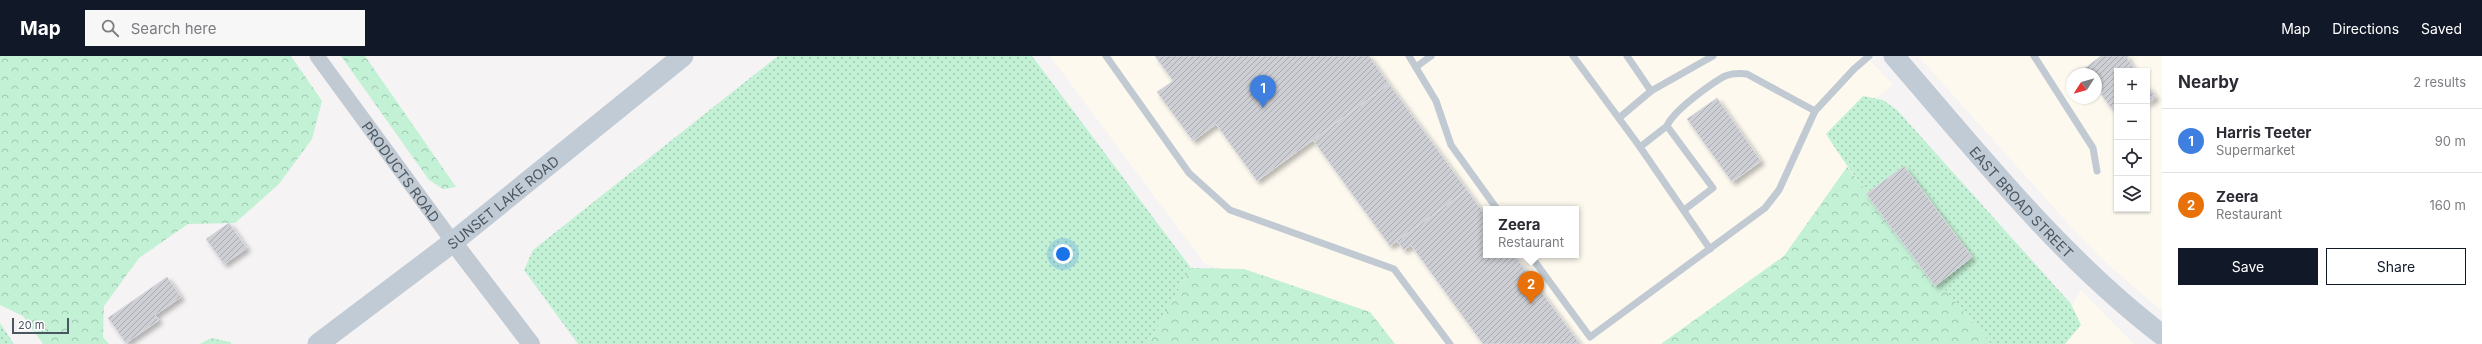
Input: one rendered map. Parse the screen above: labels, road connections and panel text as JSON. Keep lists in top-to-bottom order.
{
  "streets": {
    "main road": ["EAST BROAD STREET", "SUNSET LAKE ROAD"],
    "street": ["PRODUCTS ROAD"]
  },
  "crossings": [
    ["PRODUCTS ROAD", "SUNSET LAKE ROAD"]
  ],
  "scale_bar": "20 m",
  "north": "bottom left",
  "page": {
    "header": "Map",
    "search": "Search here",
    "nav": ["Map", "Directions", "Saved"],
    "heading": ["Nearby", "2 results"],
    "map_buttons": ["+", "−"],
    "pins": ["1", "2"],
    "list": [
      {
        "mark": "1",
        "name": "Harris Teeter",
        "note": "Supermarket",
        "value": "90 m"
      },
      {
        "mark": "2",
        "name": "Zeera",
        "note": "Restaurant",
        "value": "160 m"
      }
    ],
    "popup": ["Zeera", "Restaurant"],
    "buttons": ["Save", "Share"],
    "scale": "20 m"
  }
}
